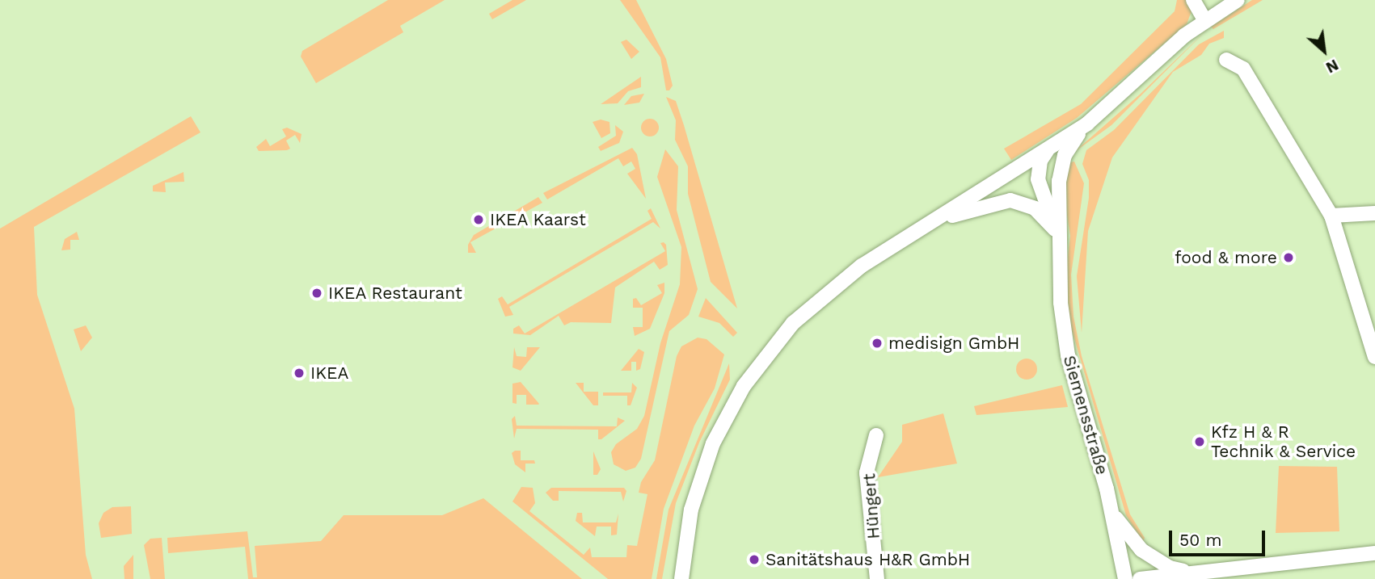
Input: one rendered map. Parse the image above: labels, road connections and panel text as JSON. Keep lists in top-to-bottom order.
{
  "streets": {
    "street": ["Siemensstraße", "Hüngert"]
  },
  "places": [
    "IKEA Kaarst",
    "food & more",
    "IKEA Restaurant",
    "medisign GmbH",
    "IKEA",
    "Kfz H & R Technik & Service",
    "Sanitätshaus H&R GmbH"
  ],
  "scale_bar": "50 m",
  "north": "bottom right"
}
